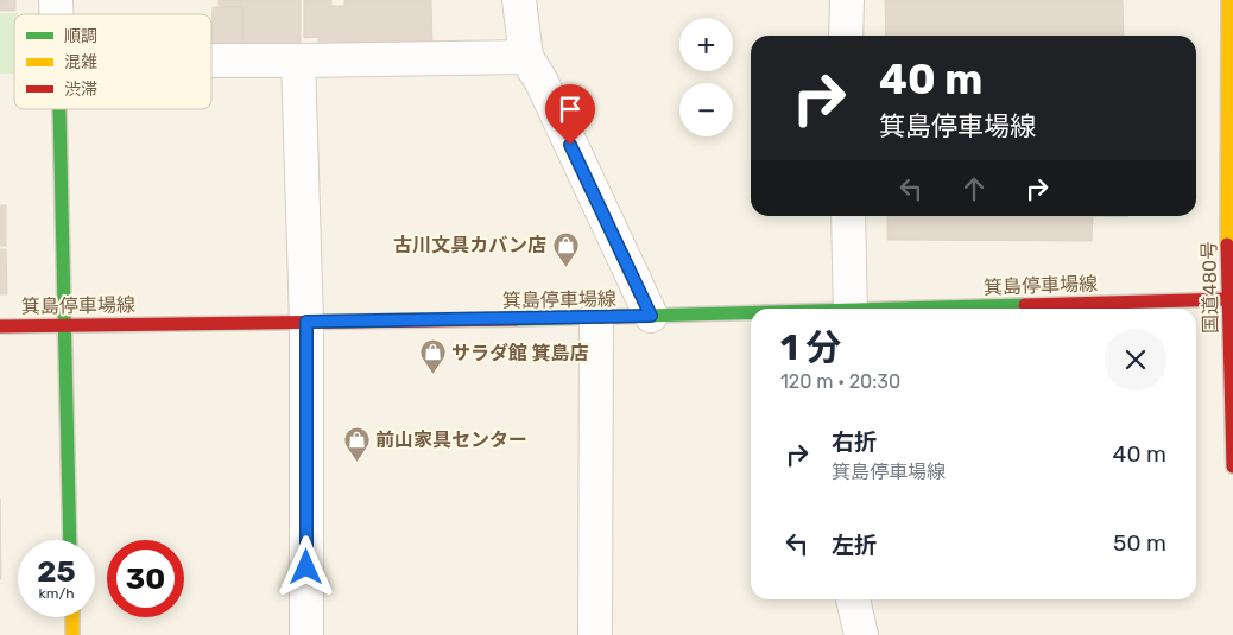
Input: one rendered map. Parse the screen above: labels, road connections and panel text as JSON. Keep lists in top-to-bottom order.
{
  "streets": {
    "main road": ["箕島停車場線", "国道480号"]
  },
  "crossings": [
    ["箕島停車場線", "国道480号"]
  ],
  "places": {
    "shop": ["古川文具カバン店", "サラダ館 箕島店", "前山家具センター"]
  },
  "legend": ["順調", "混雑", "渋滞"],
  "page": {
    "map_buttons": ["+", "−"],
    "turn": ["40 m", "箕島停車場線"],
    "heading": ["1 分", "120 m · 20:30"],
    "list": [
      {
        "name": "右折",
        "note": "箕島停車場線",
        "value": "40 m"
      },
      {
        "name": "左折",
        "value": "50 m"
      }
    ],
    "speed": "25 km/h",
    "limit": "30"
  }
}
